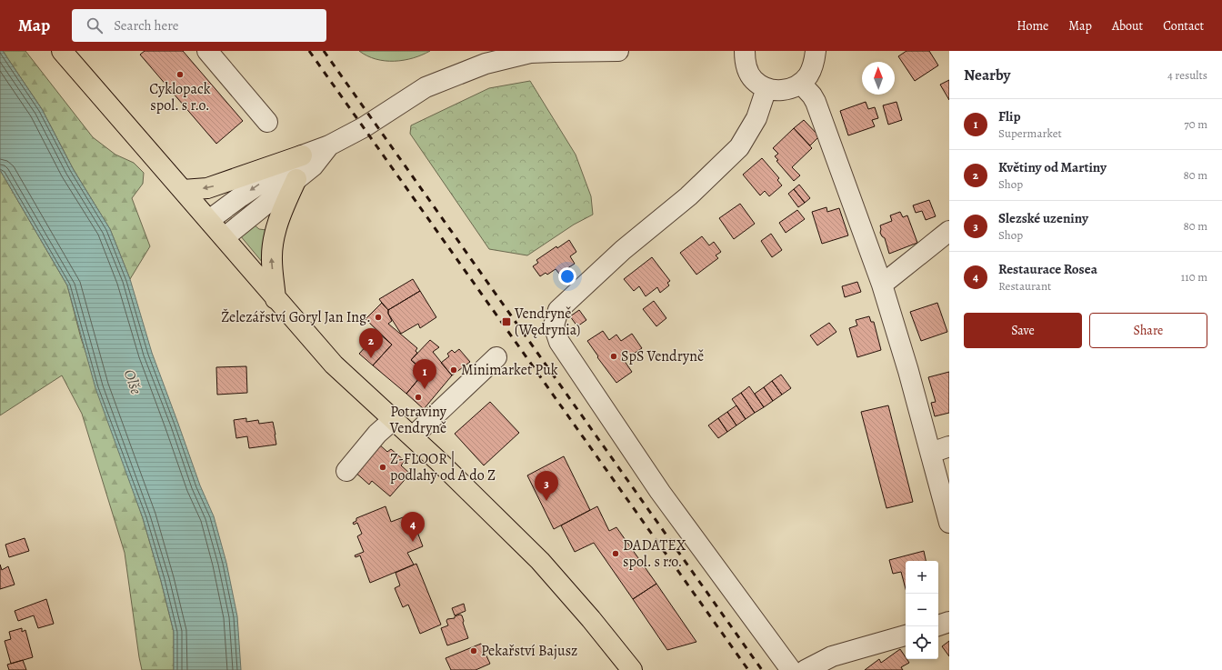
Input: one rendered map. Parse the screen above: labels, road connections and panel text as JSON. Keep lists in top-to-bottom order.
{
  "water": ["Olše"],
  "places": {
    "other": [
      "Cyklopack spol. s r.o.",
      "Železářství Goryl Jan Ing.",
      "SpS Vendryně",
      "Minimarket Puk",
      "Potraviny Vendryně",
      "Z-FLOOR | podlahy od A do Z",
      "DADATEX spol. s r.o.",
      "Pekařství Bajusz"
    ],
    "transit": ["Vendryně (Wędrynia)"]
  },
  "north": "top",
  "page": {
    "header": "Map",
    "search": "Search here",
    "nav": [
      "Home",
      "Map",
      "About",
      "Contact"
    ],
    "heading": ["Nearby", "4 results"],
    "list": [
      {
        "mark": "1",
        "name": "Flip",
        "note": "Supermarket",
        "value": "70 m"
      },
      {
        "mark": "2",
        "name": "Květiny od Martiny",
        "note": "Shop",
        "value": "80 m"
      },
      {
        "mark": "3",
        "name": "Slezské uzeniny",
        "note": "Shop",
        "value": "80 m"
      },
      {
        "mark": "4",
        "name": "Restaurace Rosea",
        "note": "Restaurant",
        "value": "110 m"
      }
    ],
    "buttons": ["Save", "Share"],
    "pins": [
      "2",
      "1",
      "3",
      "4"
    ],
    "map_buttons": ["+", "−"]
  }
}
